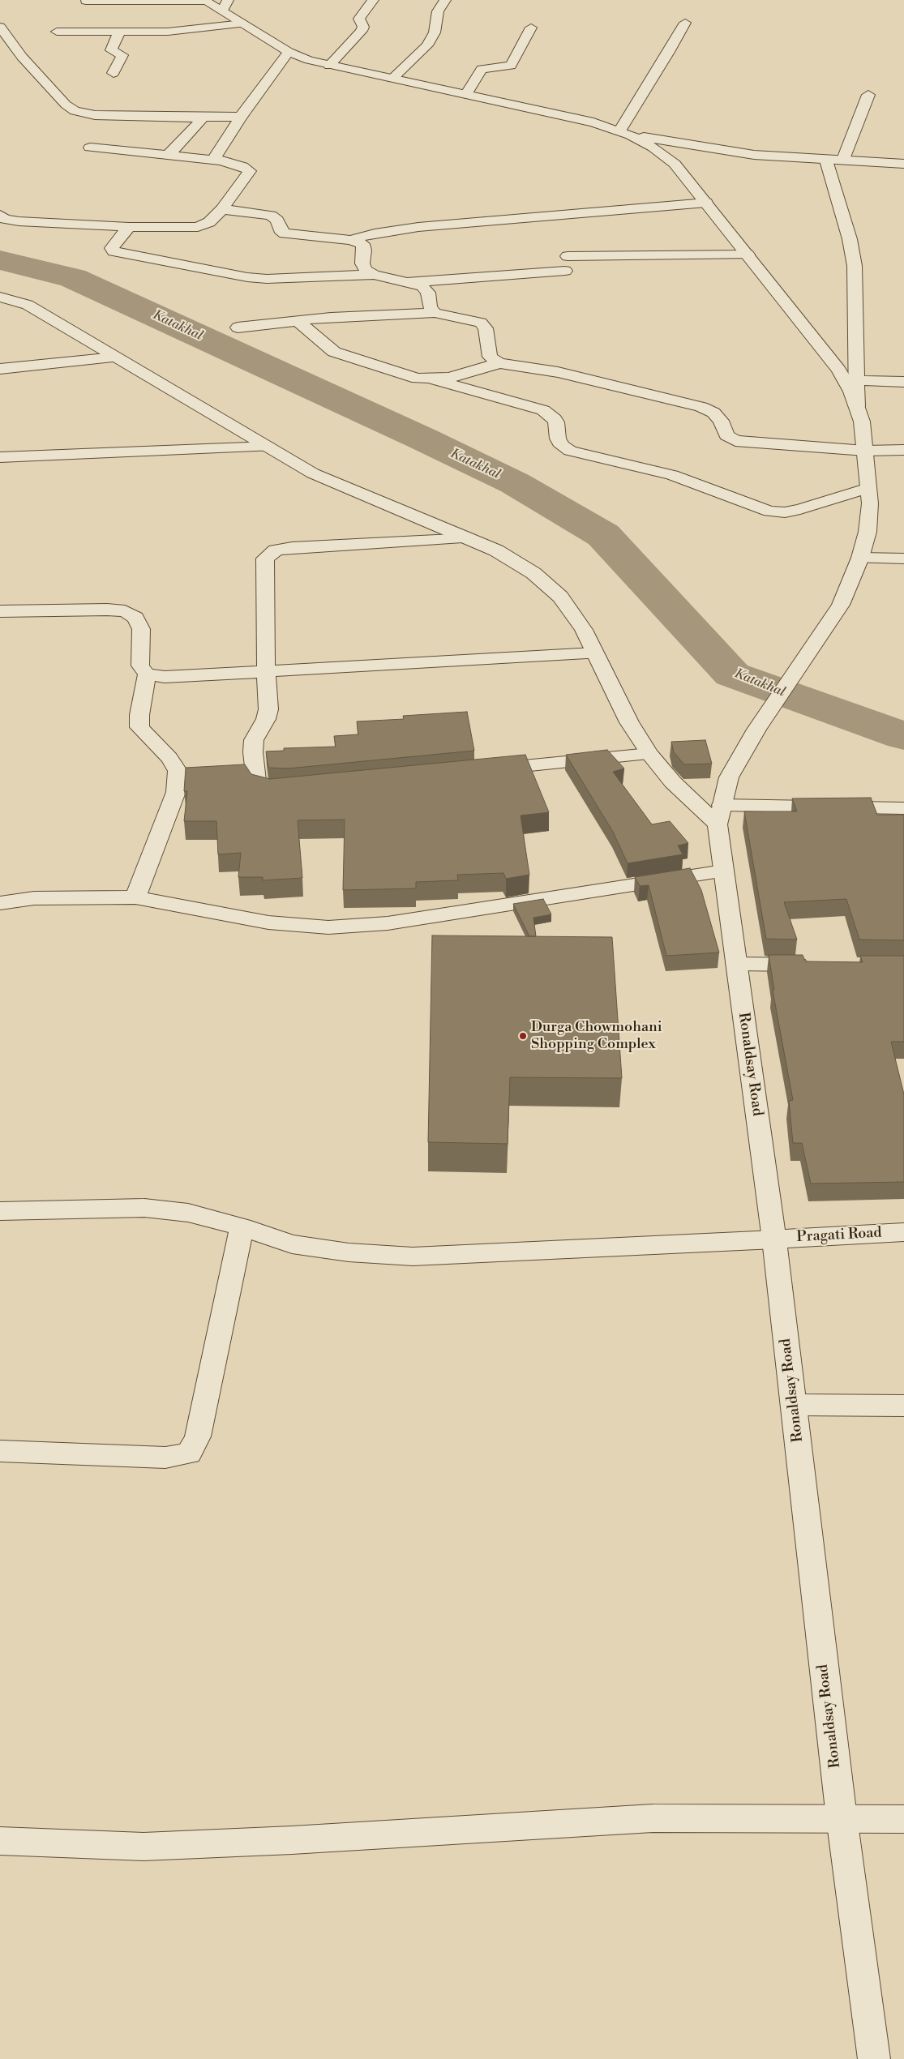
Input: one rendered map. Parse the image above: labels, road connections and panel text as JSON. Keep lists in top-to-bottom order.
{
  "streets": {
    "street": ["Ronaldsay Road", "Pragati Road"]
  },
  "crossings": [
    ["Ronaldsay Road", "Pragati Road"]
  ],
  "water": ["Katakhal"],
  "places": ["Durga Chowmohani Shopping Complex"]
}
